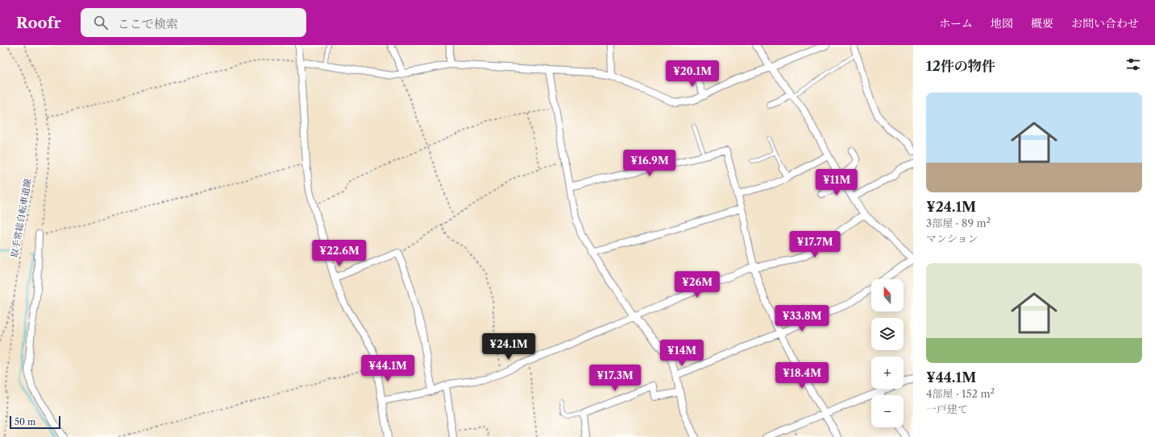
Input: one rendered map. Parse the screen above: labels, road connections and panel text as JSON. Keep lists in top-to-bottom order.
{
  "streets": {
    "path": ["取手常総自転車道線"]
  },
  "scale_bar": "50 m",
  "north": "top",
  "page": {
    "header": "Roofr",
    "search": "ここで検索",
    "nav": [
      "ホーム",
      "地図",
      "概要",
      "お問い合わせ"
    ],
    "heading": "12件の物件",
    "price": [
      "¥20.1M",
      "¥16.9M",
      "¥11M",
      "¥17.7M",
      "¥22.6M",
      "¥26M",
      "¥33.8M",
      "¥24.1M",
      "¥14M",
      "¥44.1M",
      "¥18.4M",
      "¥17.3M"
    ],
    "list": [
      {
        "name": "¥24.1M",
        "note": "3部屋 · 89 m² · マンション"
      },
      {
        "name": "¥44.1M",
        "note": "4部屋 · 152 m² · 一戸建て"
      }
    ],
    "map_buttons": ["+", "−"],
    "scale": "50 m"
  }
}
